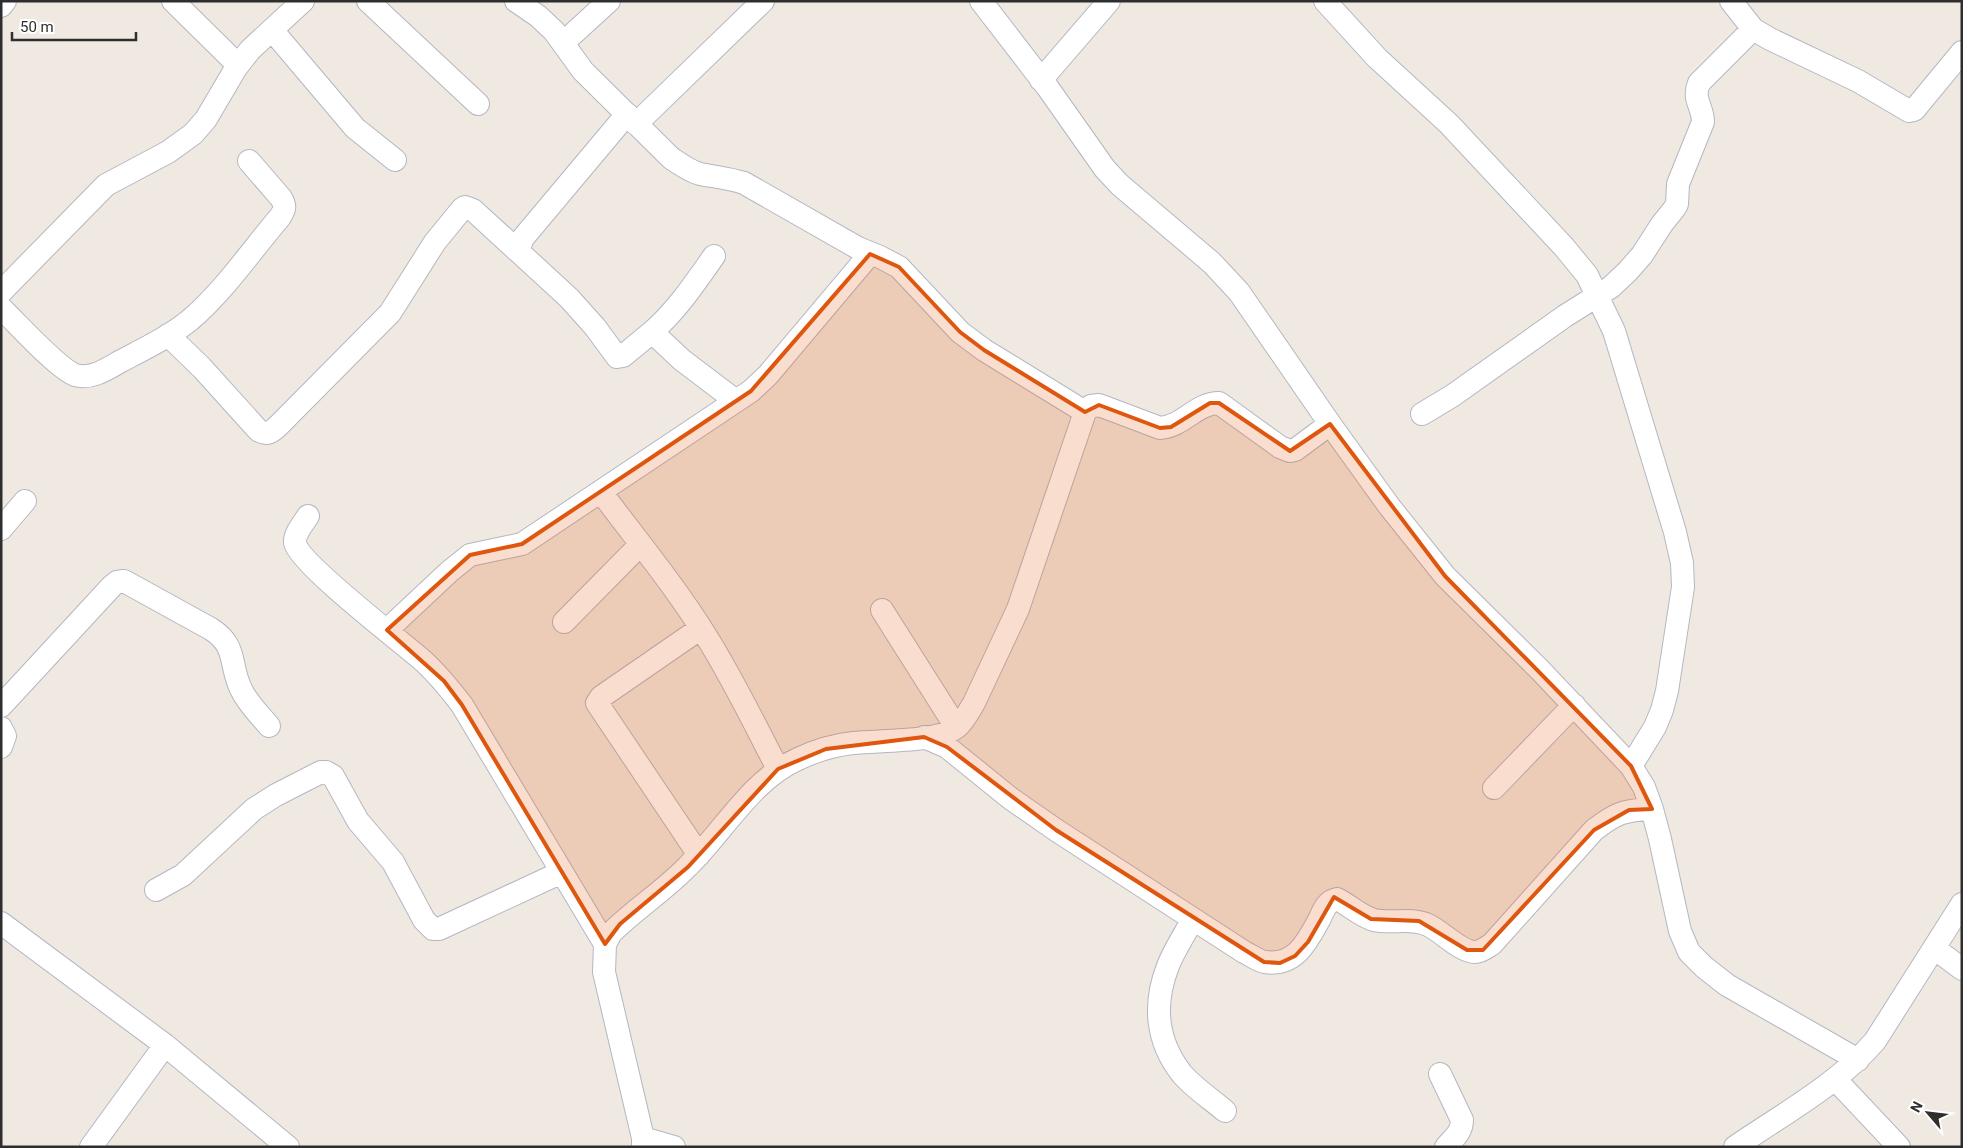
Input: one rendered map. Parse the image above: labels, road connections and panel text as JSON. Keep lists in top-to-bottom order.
{
  "scale_bar": "50 m",
  "north": "top left"
}
